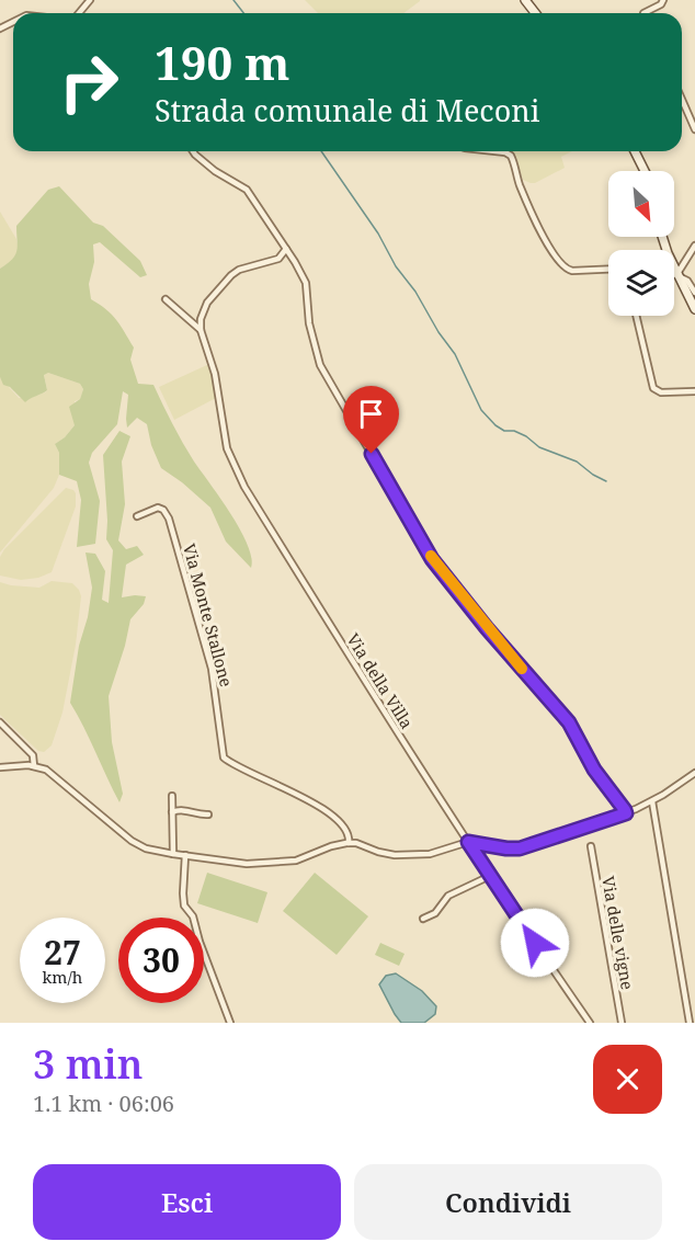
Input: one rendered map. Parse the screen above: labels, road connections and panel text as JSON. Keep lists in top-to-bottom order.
{
  "streets": {
    "street": ["Via Monte Stallone", "Via della Villa", "Via delle vigne"]
  },
  "north": "bottom right",
  "page": {
    "turn": ["190 m", "Strada comunale di Meconi"],
    "speed": "27 km/h",
    "limit": "30",
    "heading": ["3 min", "1.1 km · 06:06"],
    "buttons": ["Esci", "Condividi"]
  }
}
